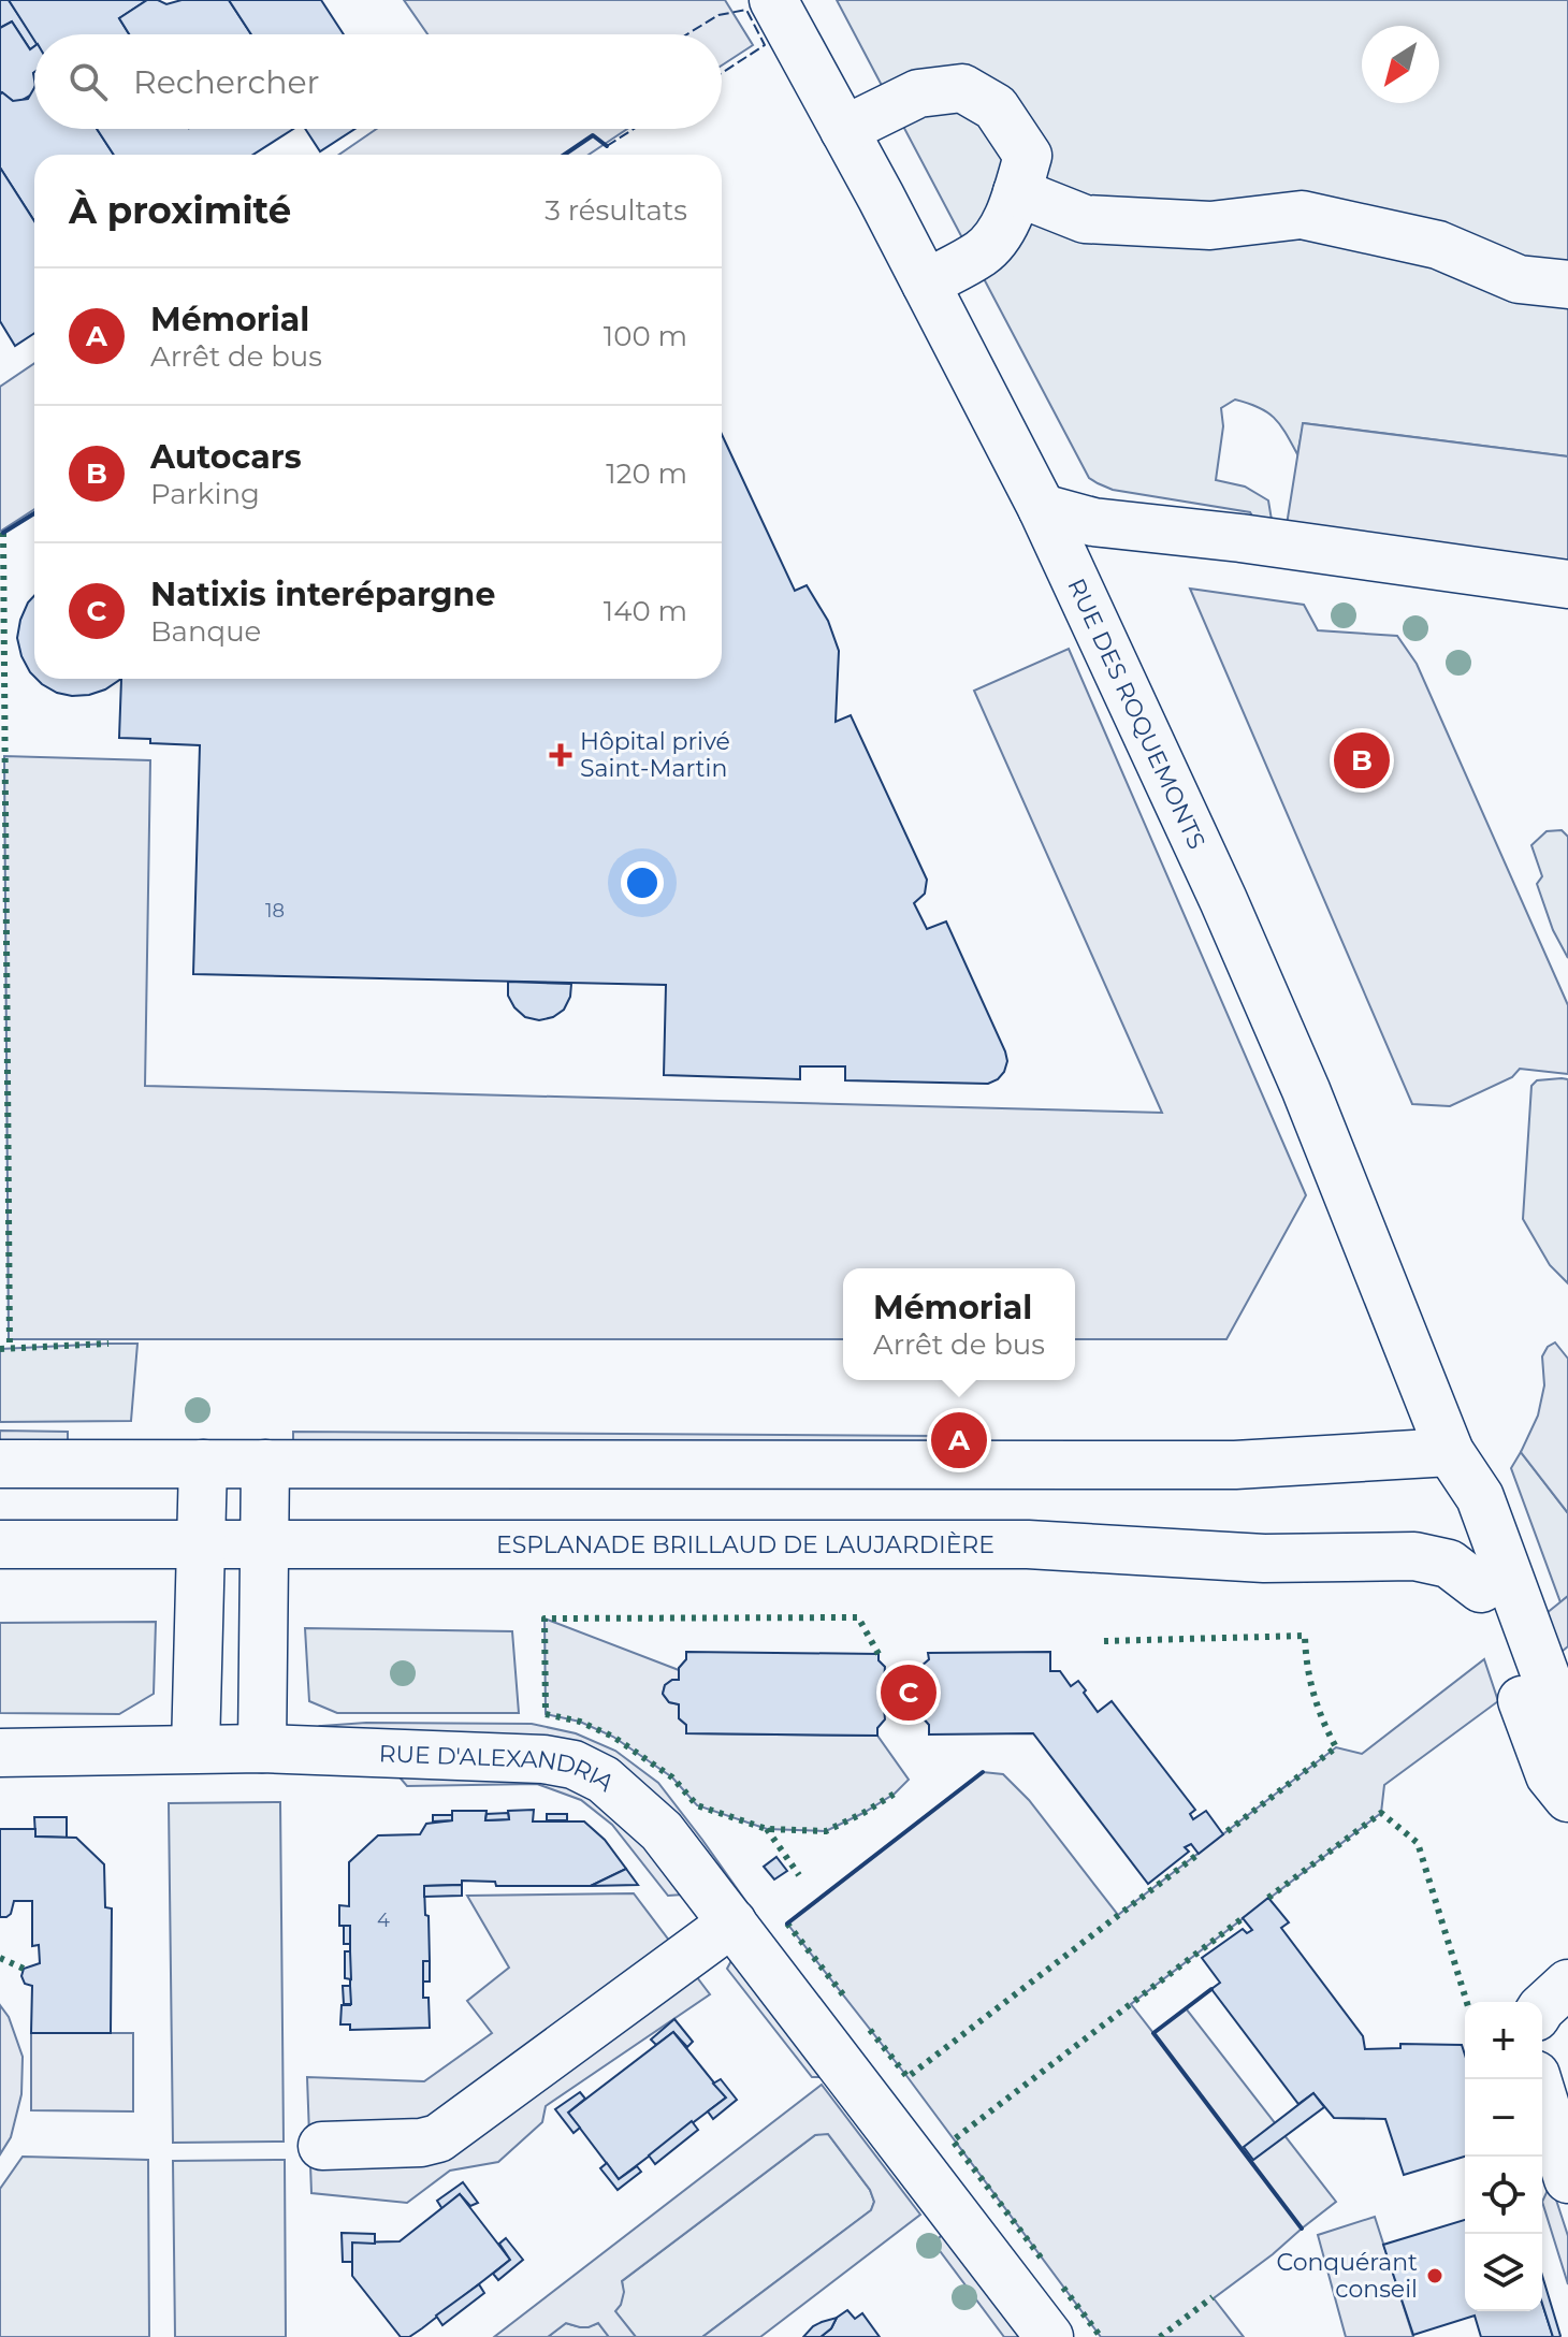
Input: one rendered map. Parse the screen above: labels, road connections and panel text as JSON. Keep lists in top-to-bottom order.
{
  "streets": {
    "street": ["RUE DES ROQUEMONTS", "ESPLANADE BRILLAUD DE LAUJARDIÈRE", "RUE D'ALEXANDRIA"]
  },
  "places": {
    "health": ["Hôpital privé Saint-Martin"],
    "other": ["Conquérant conseil"]
  },
  "house_numbers": ["18", "4"],
  "north": "bottom left",
  "page": {
    "search": "Rechercher",
    "heading": ["À proximité", "3 résultats"],
    "list": [
      {
        "mark": "A",
        "name": "Mémorial",
        "note": "Arrêt de bus",
        "value": "100 m"
      },
      {
        "mark": "B",
        "name": "Autocars",
        "note": "Parking",
        "value": "120 m"
      },
      {
        "mark": "C",
        "name": "Natixis interépargne",
        "note": "Banque",
        "value": "140 m"
      }
    ],
    "pins": ["B", "A", "C"],
    "popup": ["Mémorial", "Arrêt de bus"],
    "map_buttons": ["+", "−"]
  }
}
